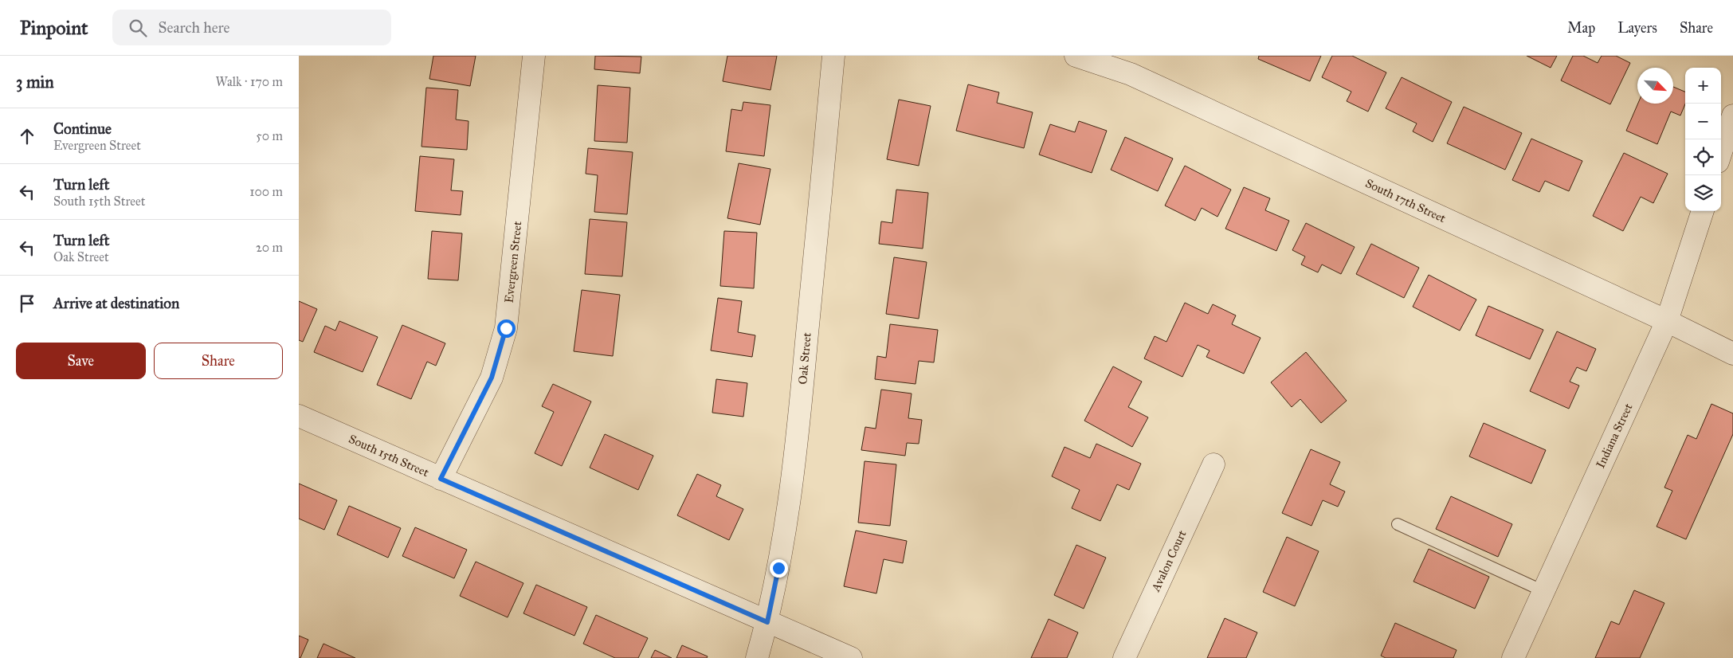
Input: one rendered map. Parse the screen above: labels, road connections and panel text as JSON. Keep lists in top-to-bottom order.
{
  "streets": {
    "street": [
      "South 17th Street",
      "Evergreen Street",
      "Oak Street",
      "Indiana Street",
      "South 15th Street",
      "Avalon Court"
    ]
  },
  "crossings": [
    ["South 17th Street", "Indiana Street"],
    ["Evergreen Street", "South 15th Street"],
    ["Oak Street", "South 15th Street"]
  ],
  "north": "bottom right",
  "page": {
    "header": "Pinpoint",
    "search": "Search here",
    "nav": ["Map", "Layers", "Share"],
    "heading": ["3 min", "Walk · 170 m"],
    "map_buttons": ["+", "−"],
    "list": [
      ["Continue", "Evergreen Street", "50 m"],
      ["Turn left", "South 15th Street", "100 m"],
      ["Turn left", "Oak Street", "20 m"],
      "Arrive at destination"
    ],
    "buttons": ["Save", "Share"]
  }
}
